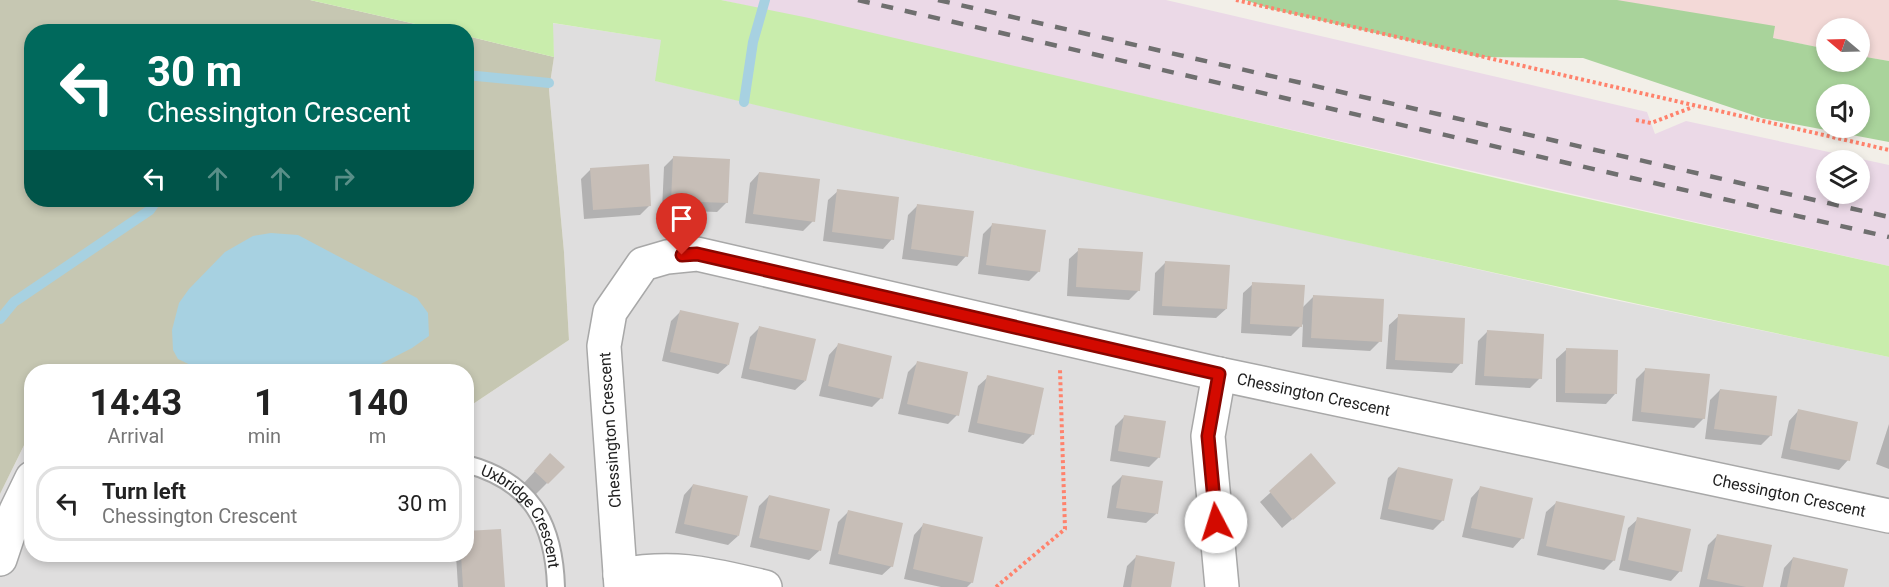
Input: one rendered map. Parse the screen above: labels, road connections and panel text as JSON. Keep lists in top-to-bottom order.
{
  "streets": {
    "street": ["Chessington Crescent"],
    "lane": ["Uxbridge Crescent"]
  },
  "north": "left",
  "page": {
    "turn": ["30 m", "Chessington Crescent"],
    "eta": [
      "14:43",
      "Arrival",
      "1",
      "min",
      "140",
      "m"
    ],
    "list": [
      {
        "name": "Turn left",
        "note": "Chessington Crescent",
        "value": "30 m"
      }
    ]
  }
}
